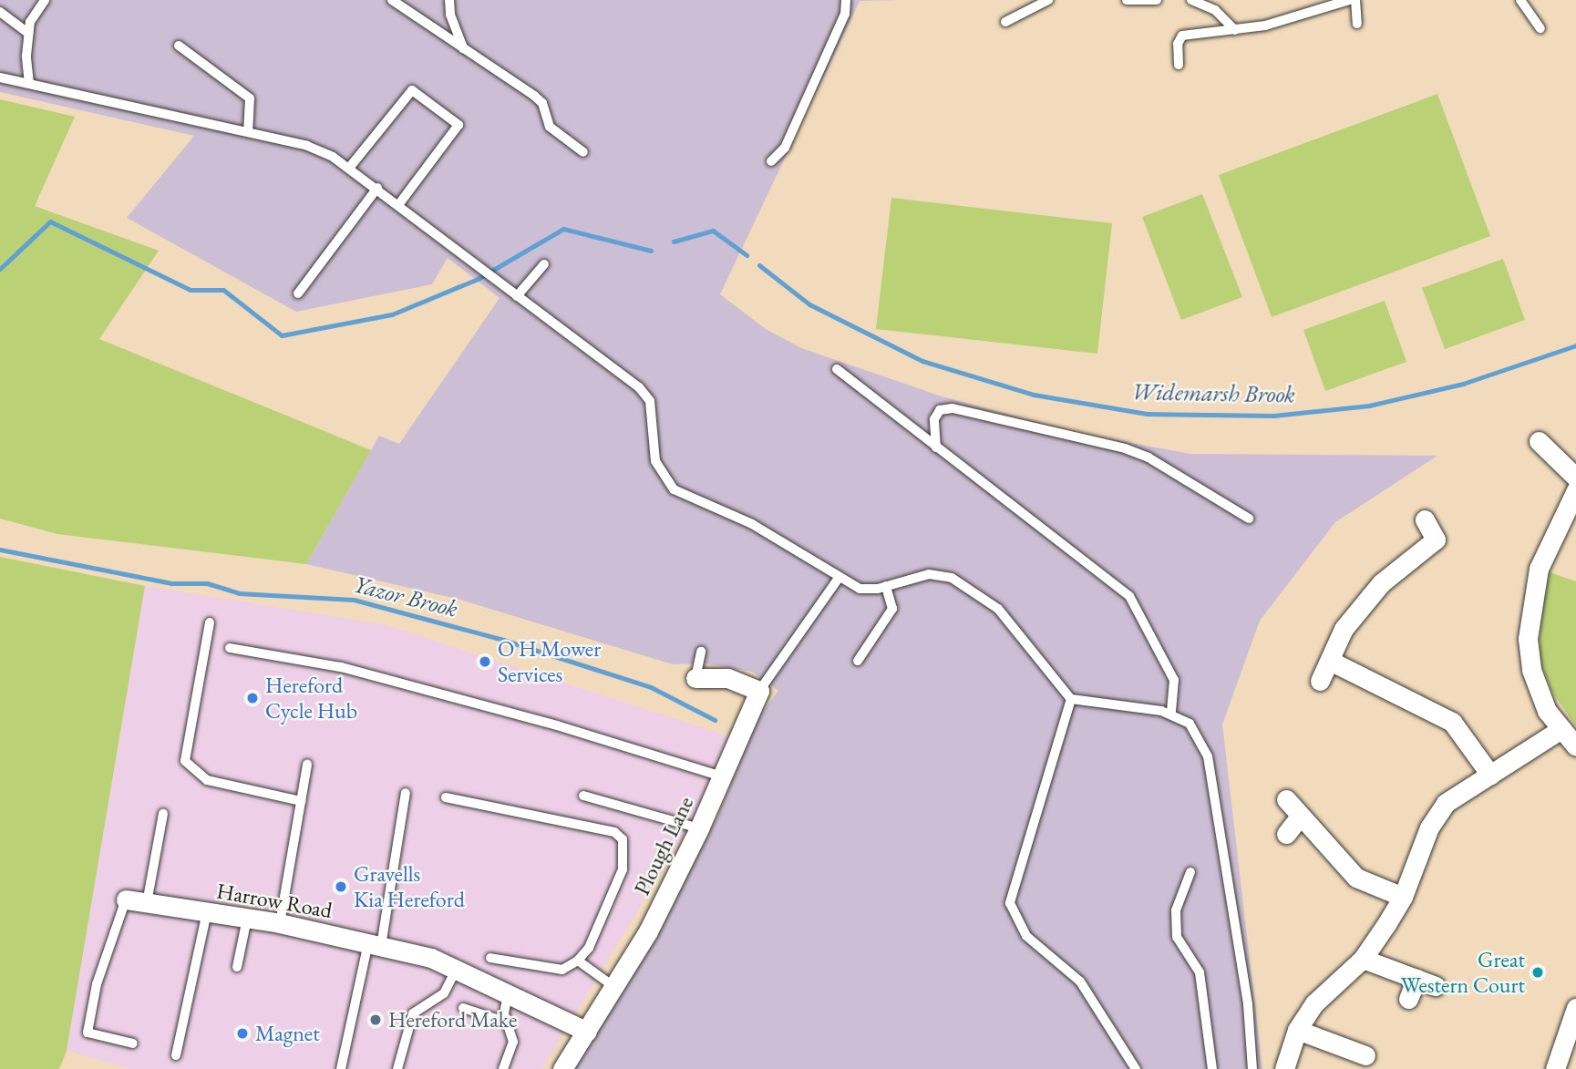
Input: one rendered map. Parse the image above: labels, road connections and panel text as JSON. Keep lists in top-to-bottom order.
{
  "streets": {
    "street": ["Plough Lane", "Harrow Road"]
  },
  "crossings": [
    ["Plough Lane", "Harrow Road"]
  ],
  "water": ["Widemarsh Brook", "Yazor Brook"],
  "places": [
    "O H Mower Services",
    "Hereford Cycle Hub",
    "Gravells Kia Hereford",
    "Great Western Court",
    "Hereford Make",
    "Magnet"
  ]
}
